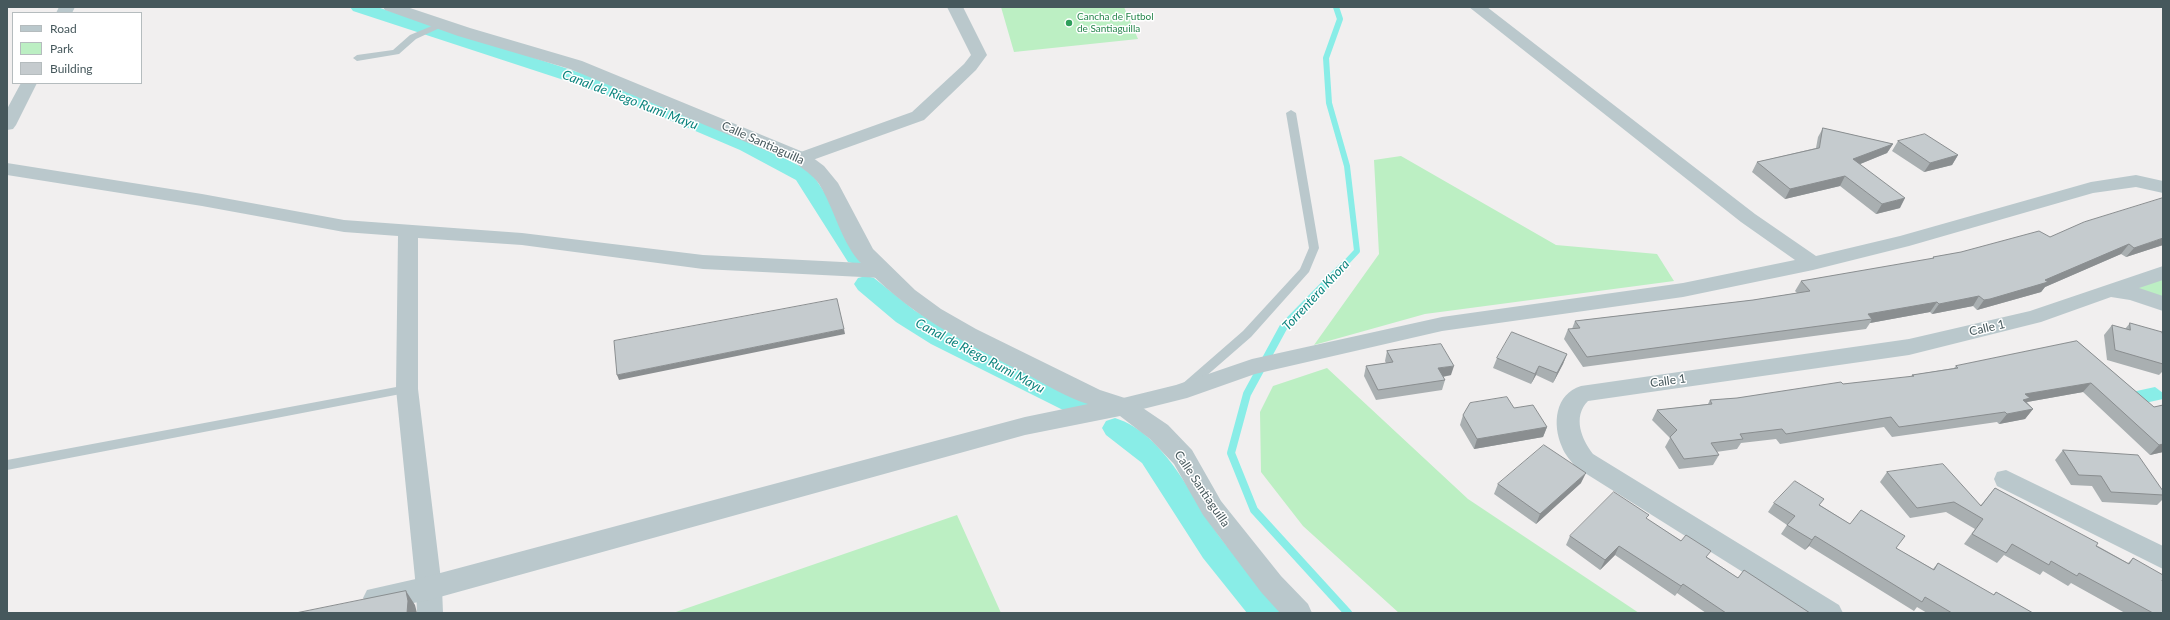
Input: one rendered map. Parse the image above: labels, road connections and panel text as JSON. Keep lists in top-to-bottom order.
{
  "streets": {
    "street": ["Calle Santiaguilla", "Calle 1"]
  },
  "water": ["Canal de Riego Rumi Mayu", "Torrentera Khora"],
  "places": ["Cancha de Futbol de Santiaguilla"],
  "legend": ["Road", "Park", "Building"]
}
